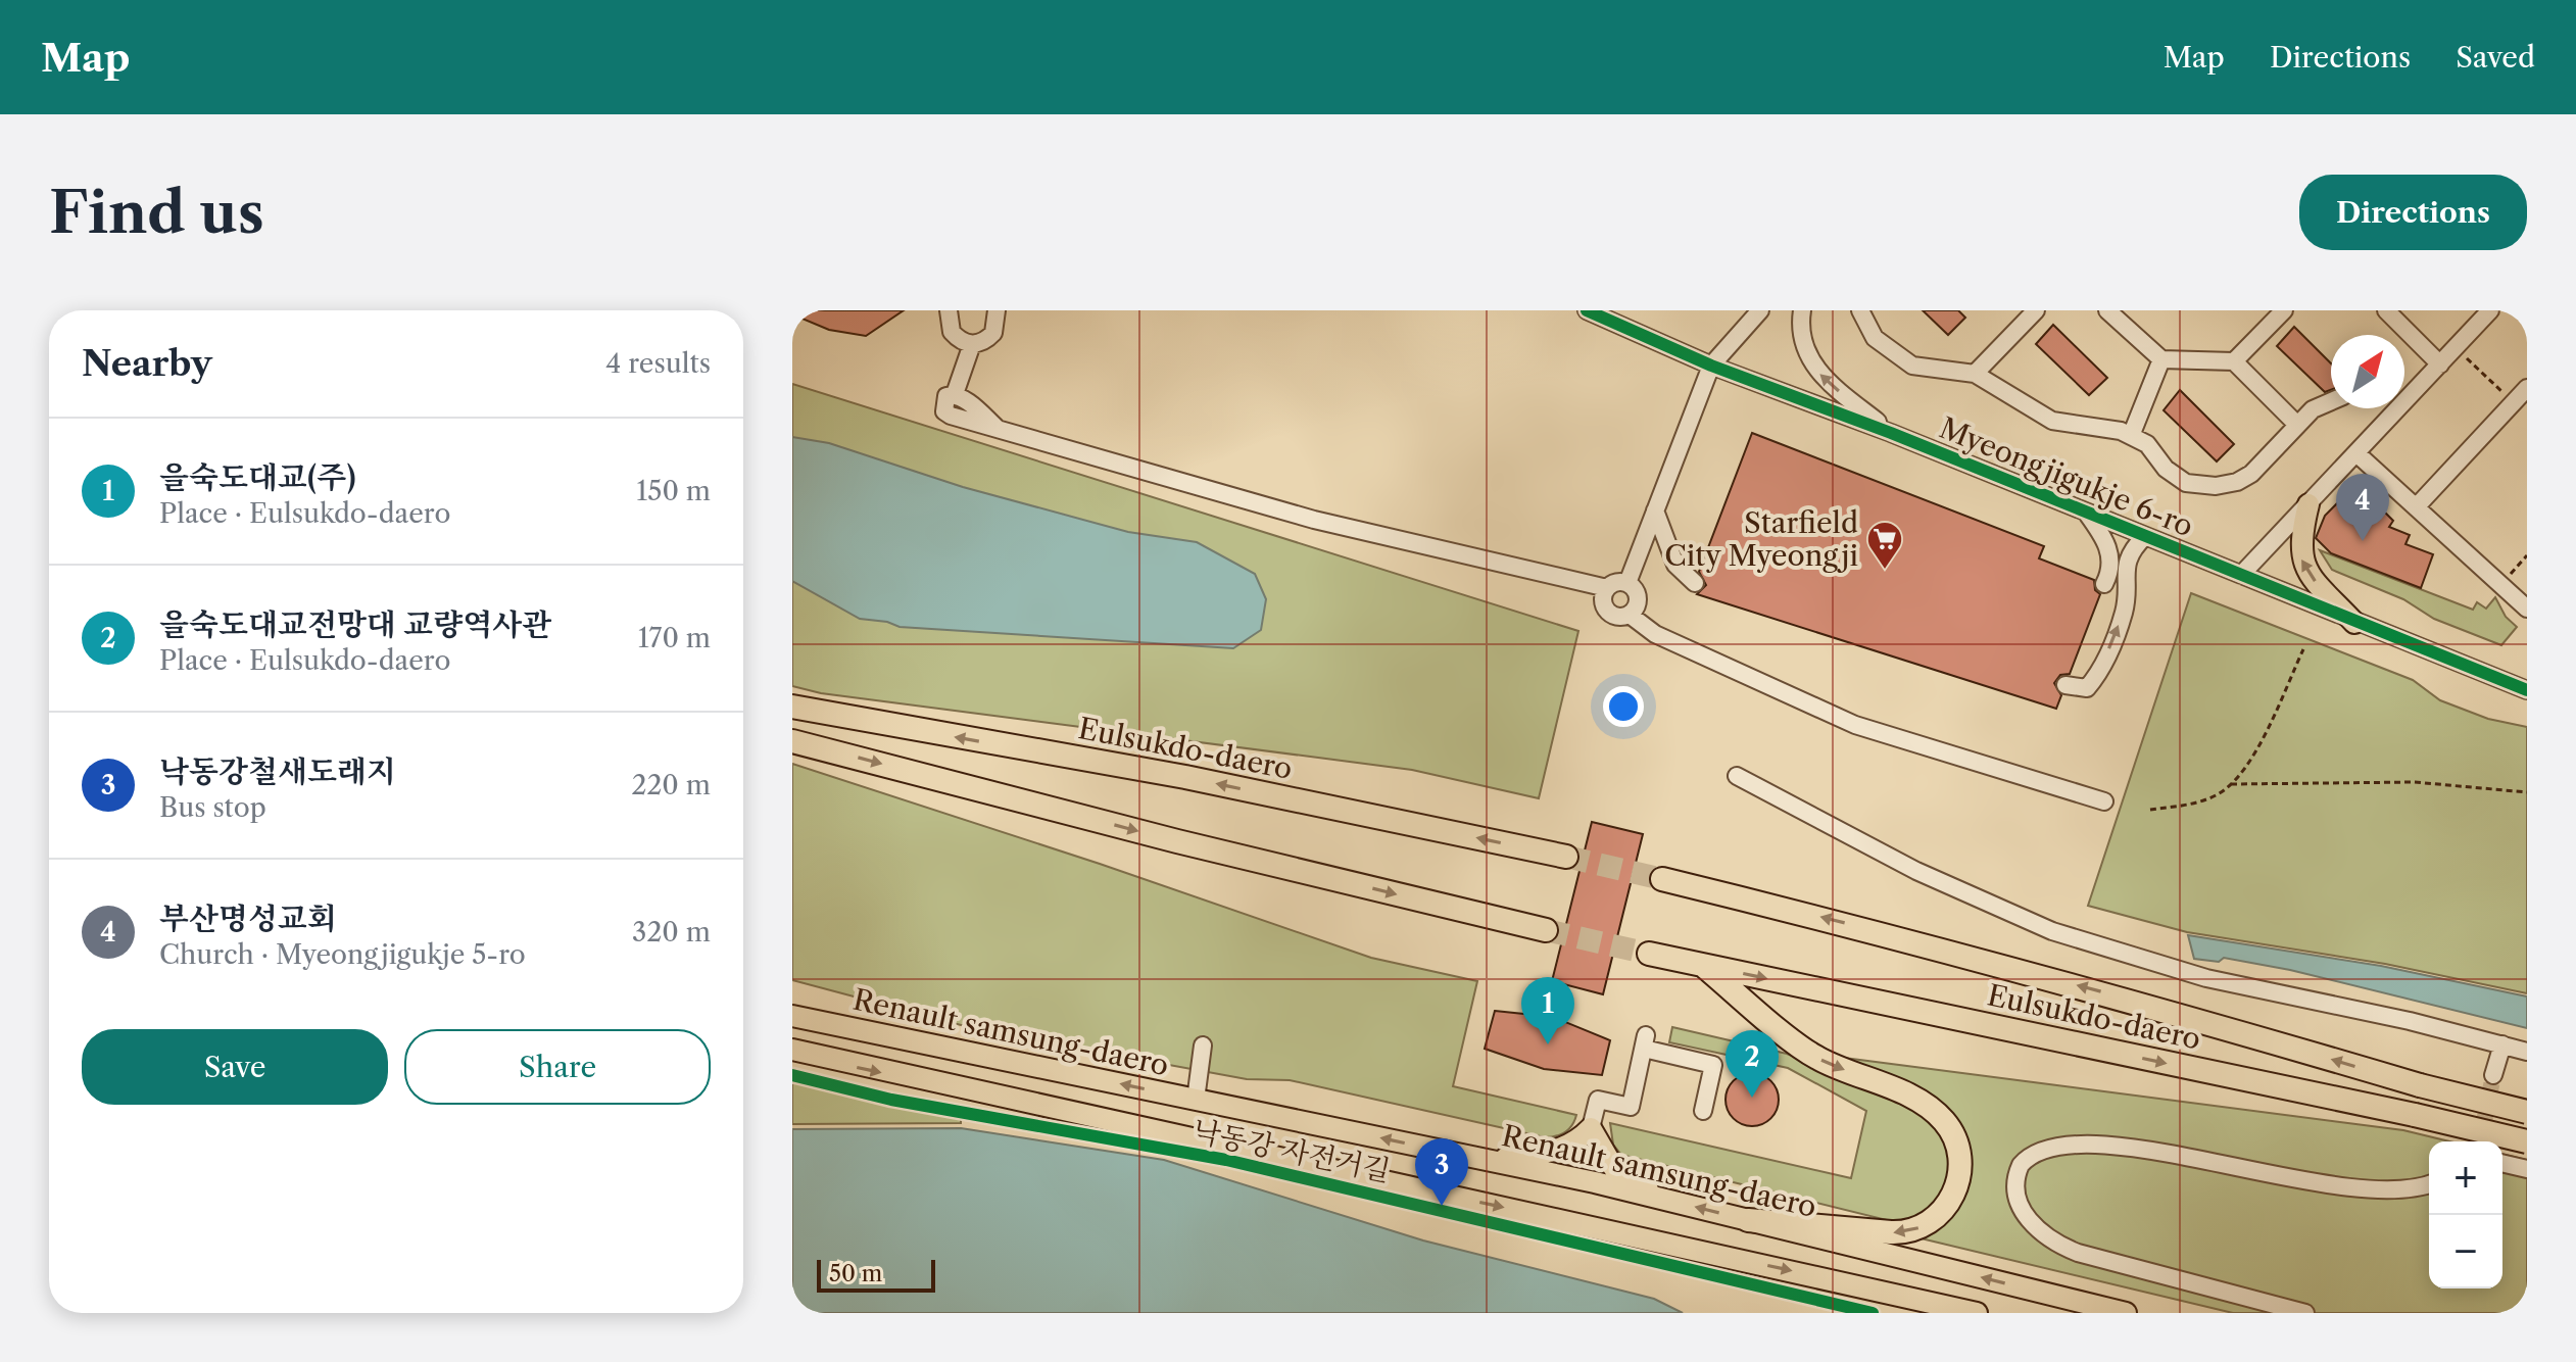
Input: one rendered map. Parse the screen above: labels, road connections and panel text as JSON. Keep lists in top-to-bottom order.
{
  "streets": {
    "highway": ["Eulsukdo-daero"],
    "main road": ["Renault samsung-daero"],
    "street": ["Myeongjigukje 6-ro"],
    "cycle path": ["낙동강 자전거길"]
  },
  "places": {
    "supermarket": ["Starfield City Myeongji"]
  },
  "scale_bar": "50 m",
  "north": "top right",
  "page": {
    "header": "Map",
    "nav": ["Map", "Directions", "Saved"],
    "buttons": [
      "Directions",
      ["Save", "Share"]
    ],
    "title": "Find us",
    "heading": ["Nearby", "4 results"],
    "list": [
      {
        "mark": "1",
        "name": "을숙도대교(주)",
        "note": "Place · Eulsukdo-daero",
        "value": "150 m"
      },
      {
        "mark": "2",
        "name": "을숙도대교전망대 교량역사관",
        "note": "Place · Eulsukdo-daero",
        "value": "170 m"
      },
      {
        "mark": "3",
        "name": "낙동강철새도래지",
        "note": "Bus stop",
        "value": "220 m"
      },
      {
        "mark": "4",
        "name": "부산명성교회",
        "note": "Church · Myeongjigukje 5-ro",
        "value": "320 m"
      }
    ],
    "pins": [
      "4",
      "1",
      "2",
      "3"
    ],
    "map_buttons": ["+", "−"],
    "scale": "50 m"
  }
}
